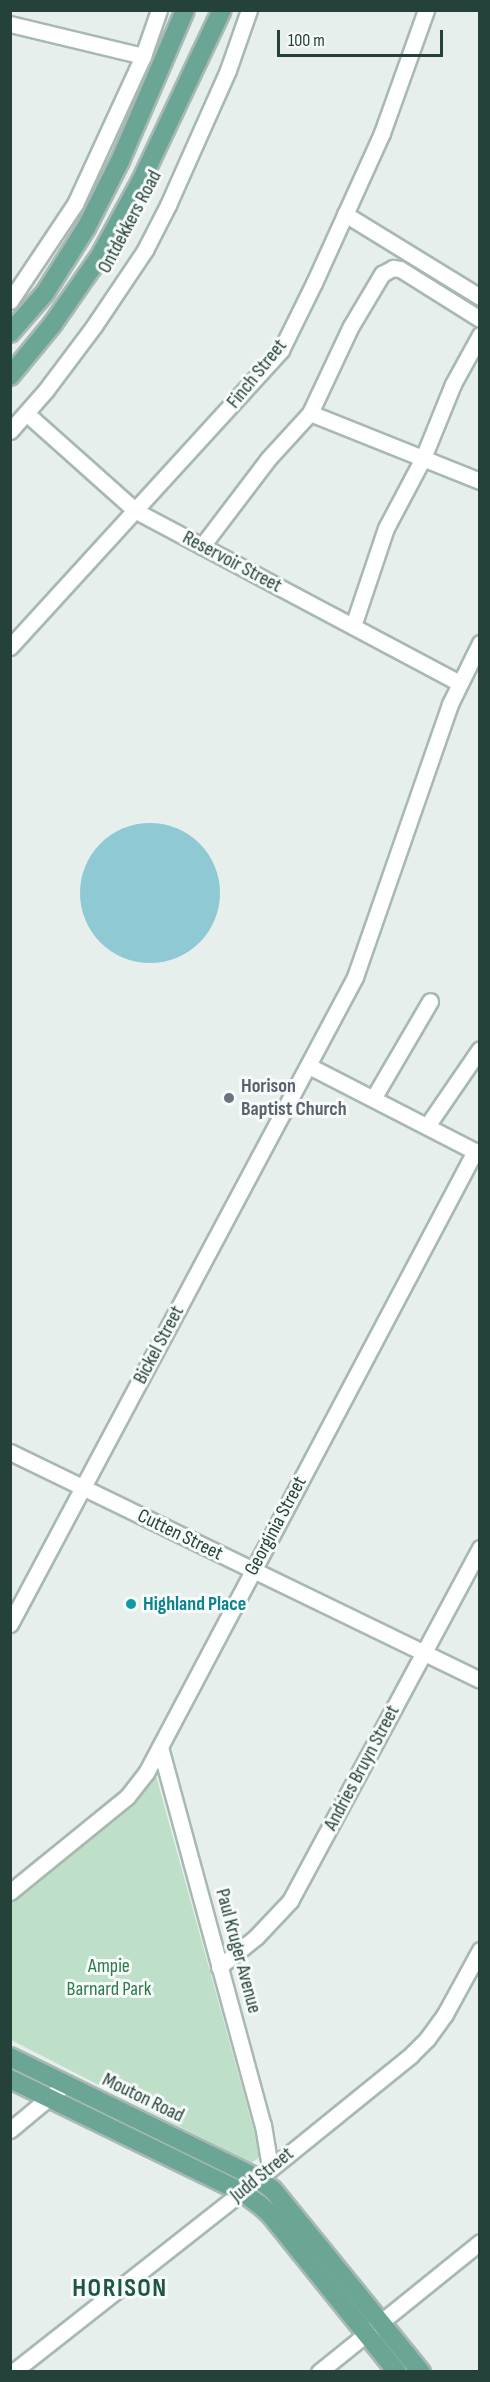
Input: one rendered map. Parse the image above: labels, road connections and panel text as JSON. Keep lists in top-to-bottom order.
{
  "streets": {
    "main road": ["Ontdekkers Road", "Mouton Road"],
    "street": [
      "Finch Street",
      "Reservoir Street",
      "Bickel Street",
      "Georginia Street",
      "Cutten Street",
      "Andries Bruyn Street",
      "Paul Kruger Avenue",
      "Judd Street"
    ]
  },
  "crossings": [
    ["Ontdekkers Road", "Reservoir Street"],
    ["Finch Street", "Reservoir Street"],
    ["Reservoir Street", "Bickel Street"],
    ["Bickel Street", "Cutten Street"],
    ["Georginia Street", "Cutten Street"],
    ["Georginia Street", "Paul Kruger Avenue"],
    ["Cutten Street", "Andries Bruyn Street"],
    ["Andries Bruyn Street", "Paul Kruger Avenue"],
    ["Paul Kruger Avenue", "Mouton Road"],
    ["Paul Kruger Avenue", "Judd Street"],
    ["Mouton Road", "Judd Street"]
  ],
  "districts": ["HORISON"],
  "parks": ["Ampie Barnard Park"],
  "places": ["Horison Baptist Church", "Highland Place"],
  "scale_bar": "100 m"
}
